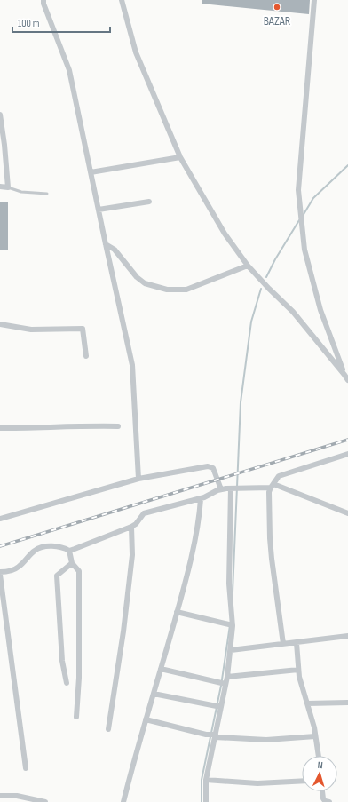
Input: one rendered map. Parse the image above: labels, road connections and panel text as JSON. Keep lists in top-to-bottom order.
{
  "places": ["BAZAR"],
  "scale_bar": "100 m",
  "north": "top"
}
